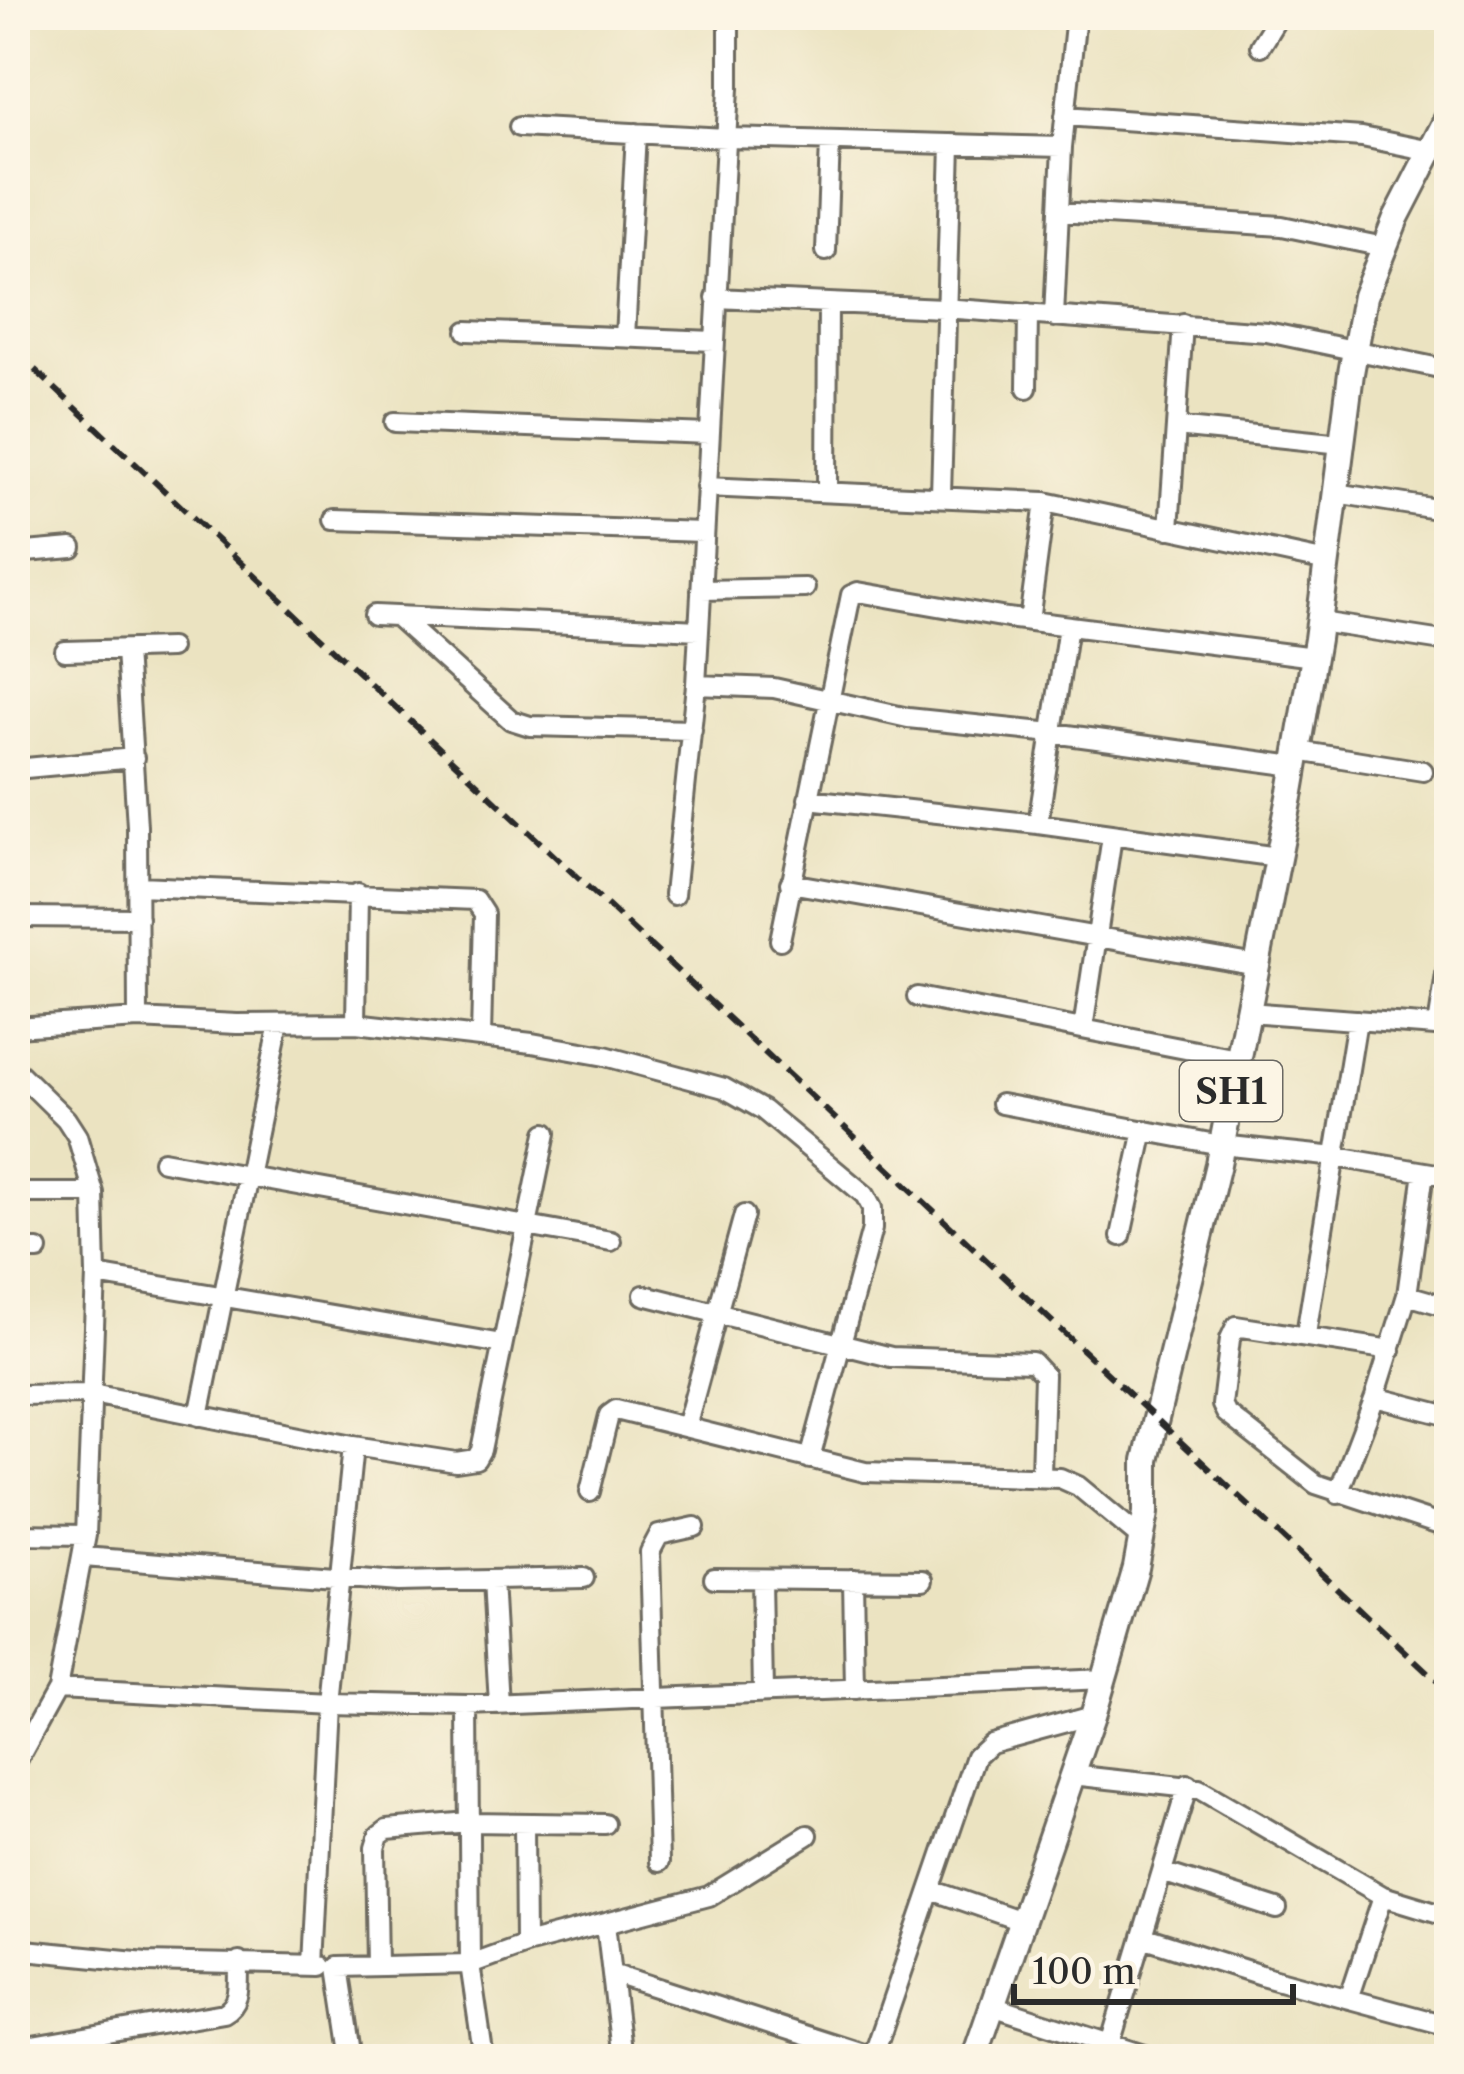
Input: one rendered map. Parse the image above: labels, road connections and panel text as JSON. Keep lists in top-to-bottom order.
{
  "streets": {
    "main road": ["SH1"]
  },
  "scale_bar": "100 m"
}
